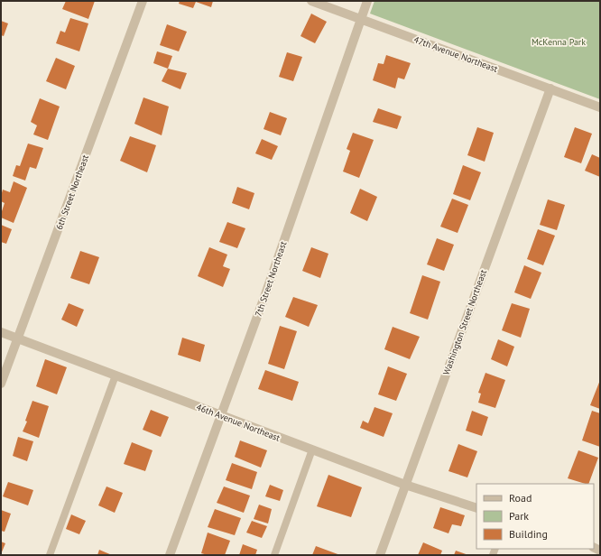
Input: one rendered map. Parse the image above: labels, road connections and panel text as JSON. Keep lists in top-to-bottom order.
{
  "streets": {
    "street": [
      "47th Avenue Northeast",
      "6th Street Northeast",
      "7th Street Northeast",
      "Washington Street Northeast",
      "46th Avenue Northeast"
    ]
  },
  "crossings": [
    ["47th Avenue Northeast", "7th Street Northeast"],
    ["47th Avenue Northeast", "Washington Street Northeast"],
    ["6th Street Northeast", "46th Avenue Northeast"],
    ["7th Street Northeast", "46th Avenue Northeast"],
    ["Washington Street Northeast", "46th Avenue Northeast"]
  ],
  "parks": ["McKenna Park"],
  "legend": ["Road", "Park", "Building"]
}
